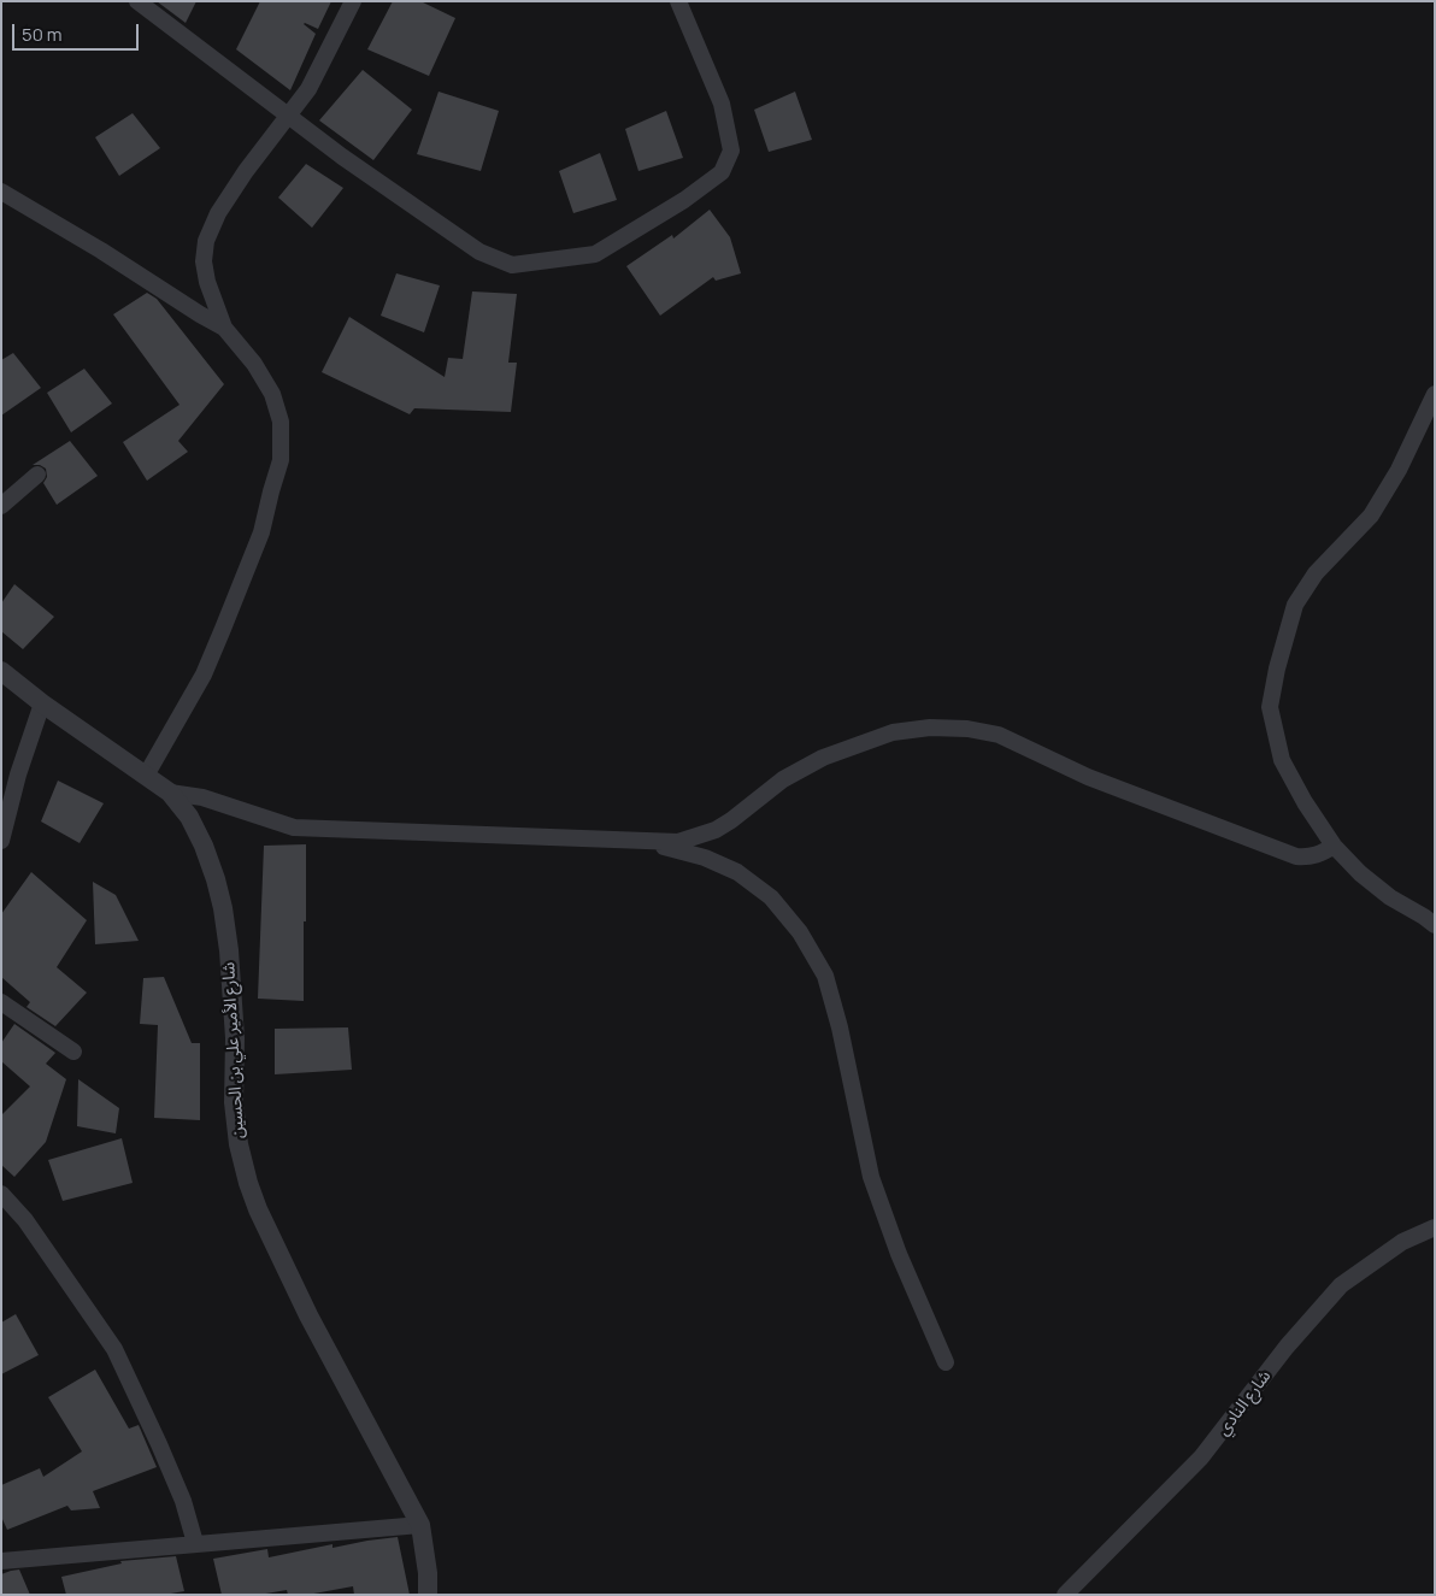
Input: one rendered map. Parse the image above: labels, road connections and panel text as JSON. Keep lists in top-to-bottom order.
{
  "streets": {
    "street": ["شارع الأمير علي بن الحسين", "شارع النادي"]
  },
  "scale_bar": "50 m"
}
